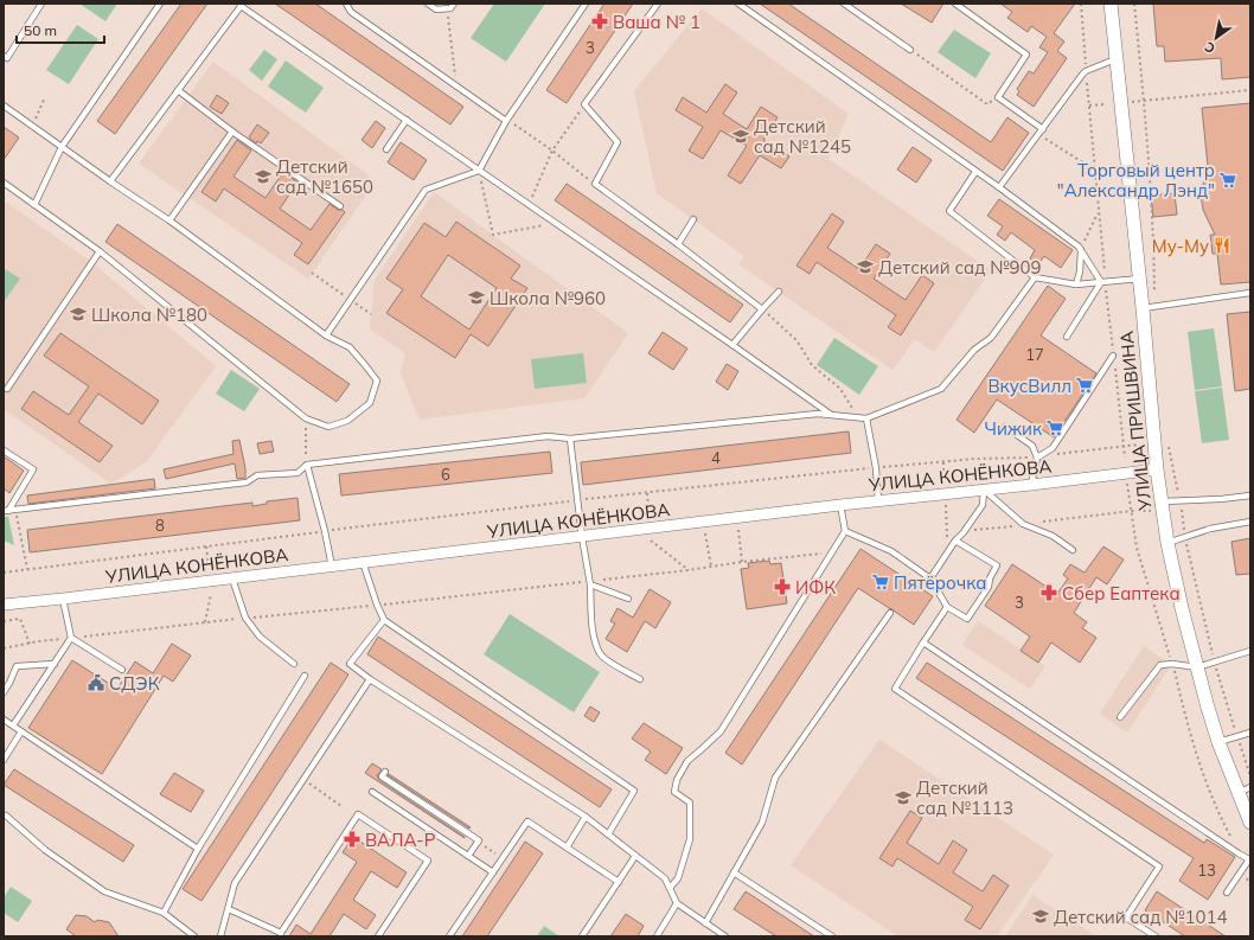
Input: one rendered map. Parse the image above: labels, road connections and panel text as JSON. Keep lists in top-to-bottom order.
{
  "streets": {
    "street": ["УЛИЦА ПРИШВИНА", "УЛИЦА КОНЁНКОВА"]
  },
  "crossings": [
    ["УЛИЦА ПРИШВИНА", "УЛИЦА КОНЁНКОВА"]
  ],
  "places": {
    "pharmacy": [
      "Ваша № 1",
      "ИФК",
      "Сбер Еаптека",
      "ВАЛА-Р"
    ],
    "school or university": [
      "Детский сад №1245",
      "Детский сад №1650",
      "Детский сад №909",
      "Школа №960",
      "Школа №180",
      "Детский сад №1113",
      "Детский сад №1014"
    ],
    "supermarket": [
      "Торговый центр \"Александр Лэнд\"",
      "ВкусВилл",
      "Чижик",
      "Пятёрочка"
    ],
    "restaurant": ["Му-Му"],
    "public building": ["СДЭК"]
  },
  "house_numbers": [
    "3",
    "17",
    "4",
    "6",
    "8",
    "3",
    "13"
  ],
  "scale_bar": "50 m",
  "north": "bottom left"
}
